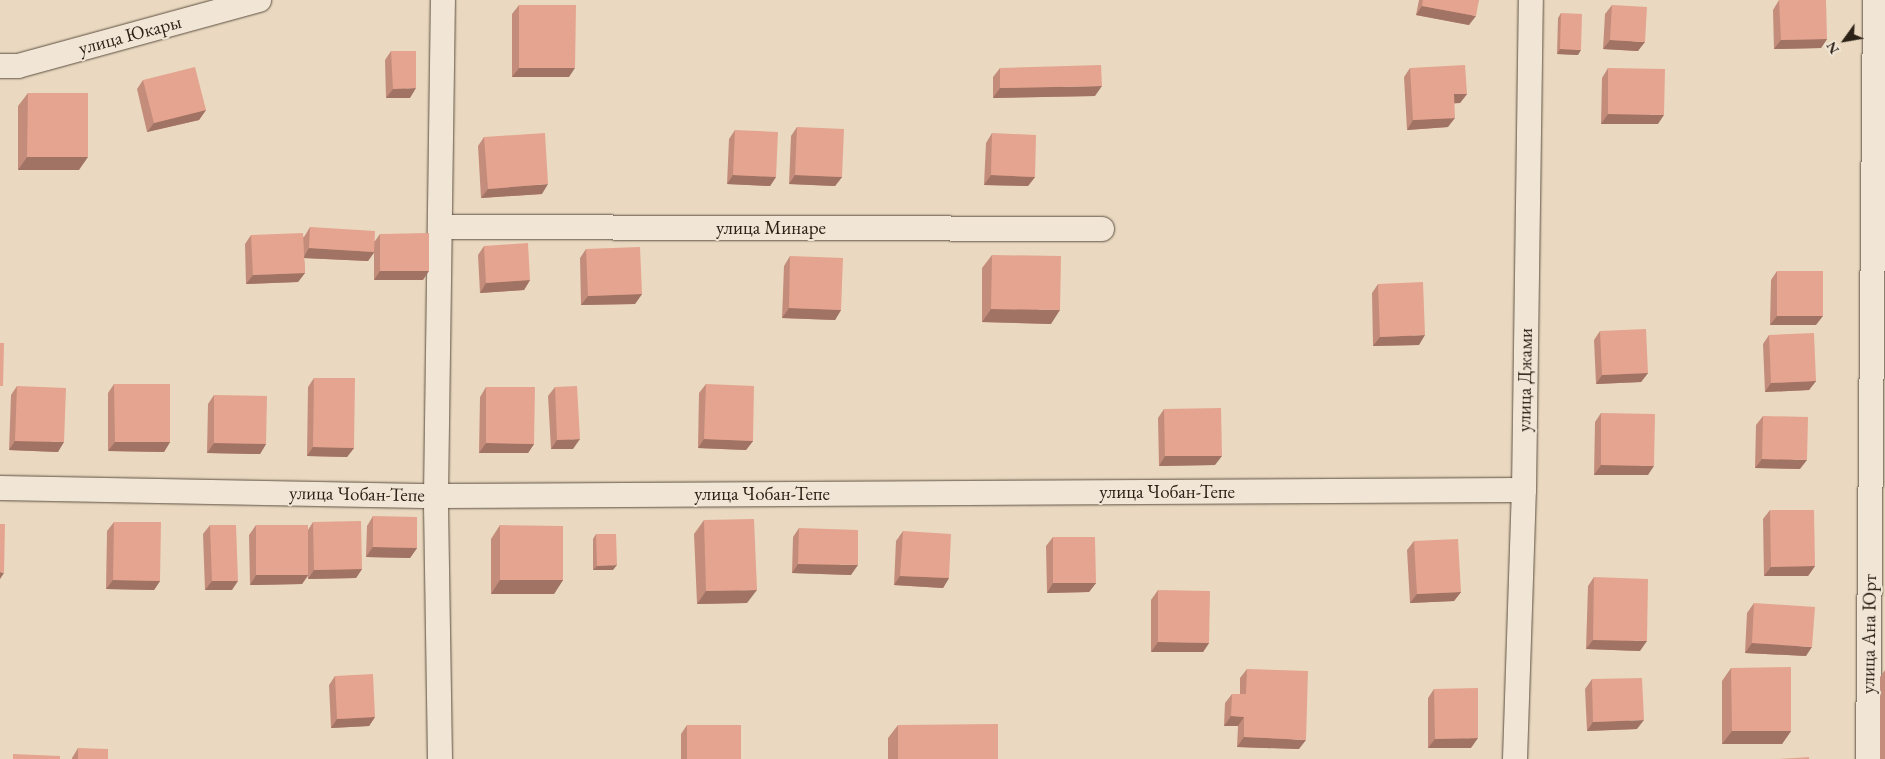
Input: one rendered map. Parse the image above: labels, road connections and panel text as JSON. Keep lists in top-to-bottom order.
{
  "streets": {
    "street": [
      "улица Юкары",
      "улица Минаре",
      "улица Джами",
      "улица Чобан-Тепе",
      "улица Ана Юрт"
    ]
  },
  "crossings": [
    ["улица Джами", "улица Чобан-Тепе"]
  ],
  "north": "bottom left"
}
